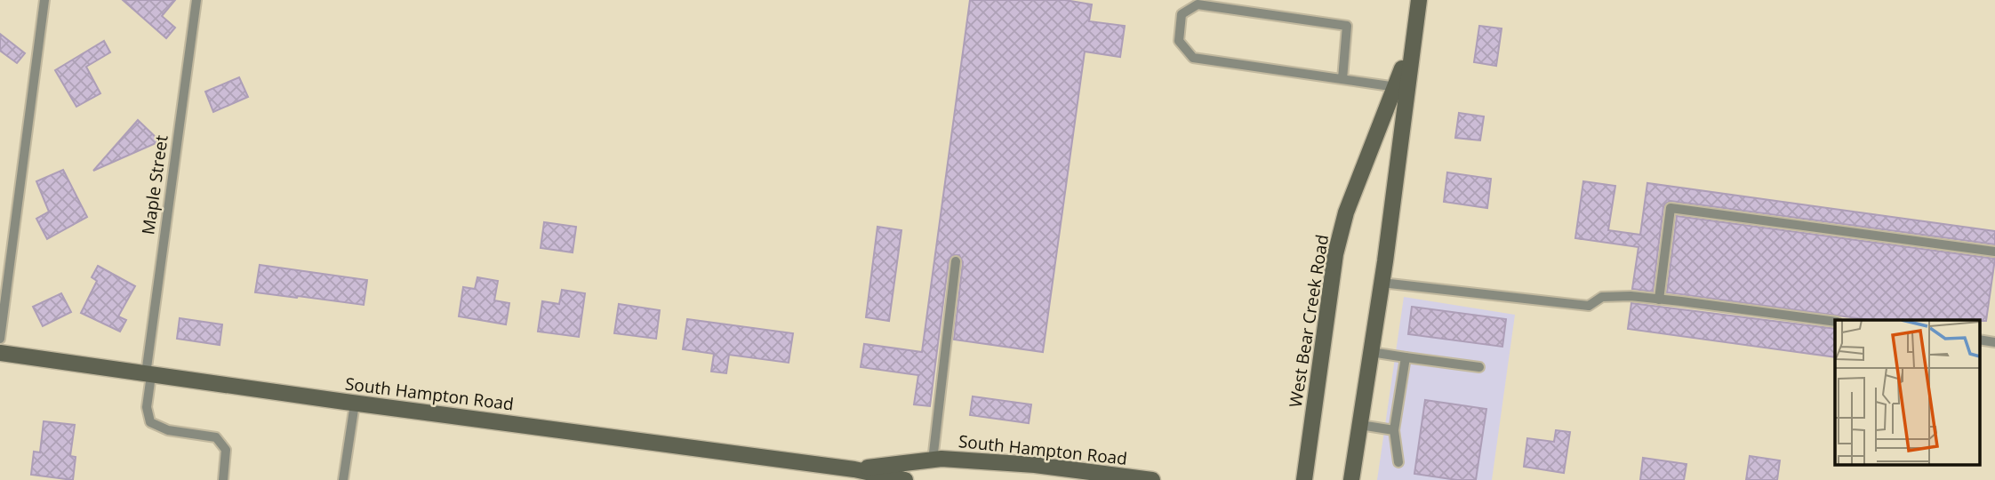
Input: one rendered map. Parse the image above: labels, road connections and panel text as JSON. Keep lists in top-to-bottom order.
{
  "streets": {
    "main road": ["West Bear Creek Road", "South Hampton Road"],
    "lane": ["Maple Street"]
  },
  "crossings": [
    ["Maple Street", "South Hampton Road"]
  ]
}
